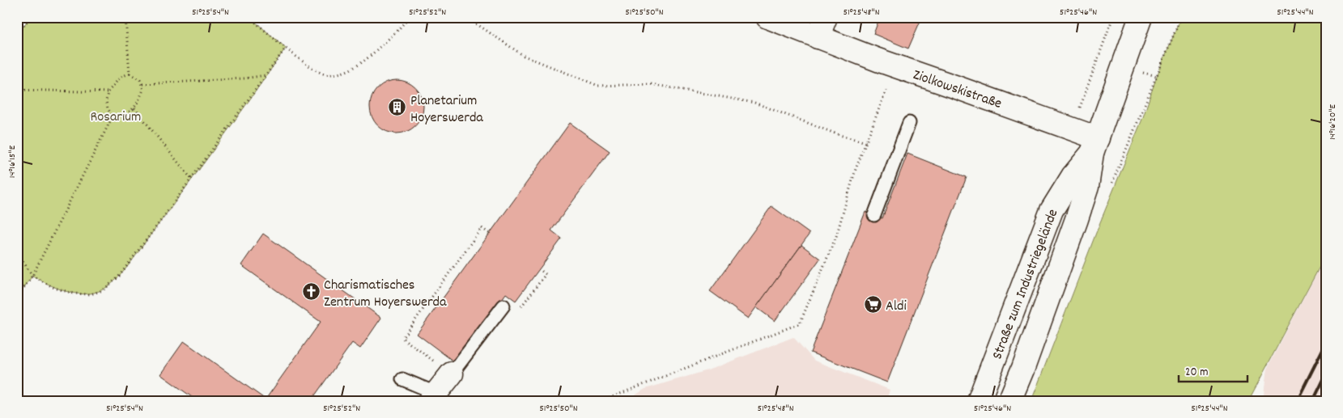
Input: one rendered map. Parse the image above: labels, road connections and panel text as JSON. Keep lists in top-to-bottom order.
{
  "streets": {
    "main road": ["Ziolkowskistraße", "Straße zum Industriegelände"]
  },
  "crossings": [
    ["Ziolkowskistraße", "Straße zum Industriegelände"]
  ],
  "parks": ["Rosarium"],
  "places": {
    "building": ["Planetarium Hoyerswerda"],
    "church": ["Charismatisches Zentrum Hoyerswerda"],
    "supermarket": ["Aldi"]
  },
  "scale_bar": "20 m",
  "coordinates": [
    "51°25'54\"N",
    "51°25'52\"N",
    "51°25'50\"N",
    "51°25'48\"N",
    "51°25'46\"N",
    "51°25'44\"N",
    "14°16'20\"E",
    "14°16'15\"E"
  ]
}
